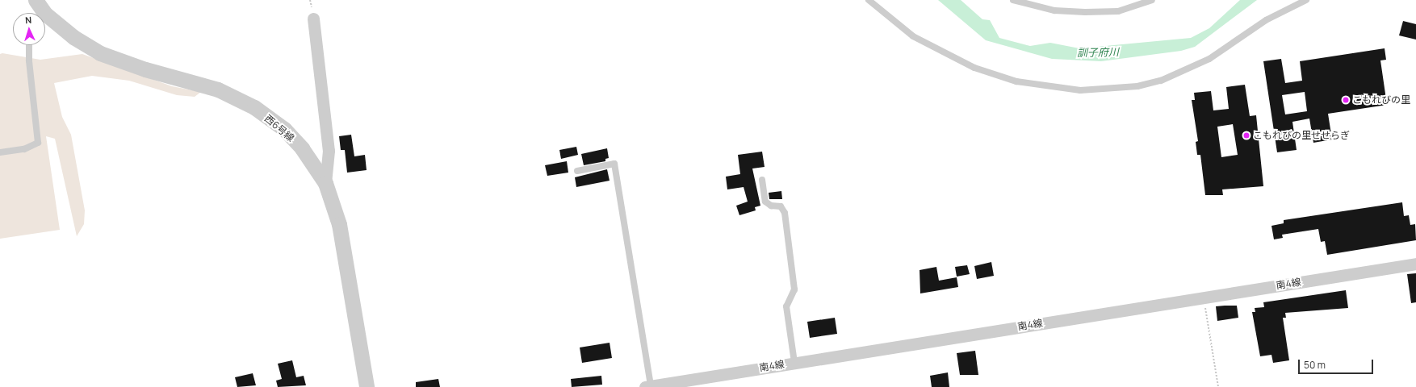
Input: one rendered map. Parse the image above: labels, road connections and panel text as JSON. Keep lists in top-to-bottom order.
{
  "streets": {
    "street": ["西6号線", "南4線"]
  },
  "water": ["訓子府川"],
  "places": ["こもれびの里", "こもれびの里せせらぎ"],
  "scale_bar": "50 m",
  "north": "top"
}
